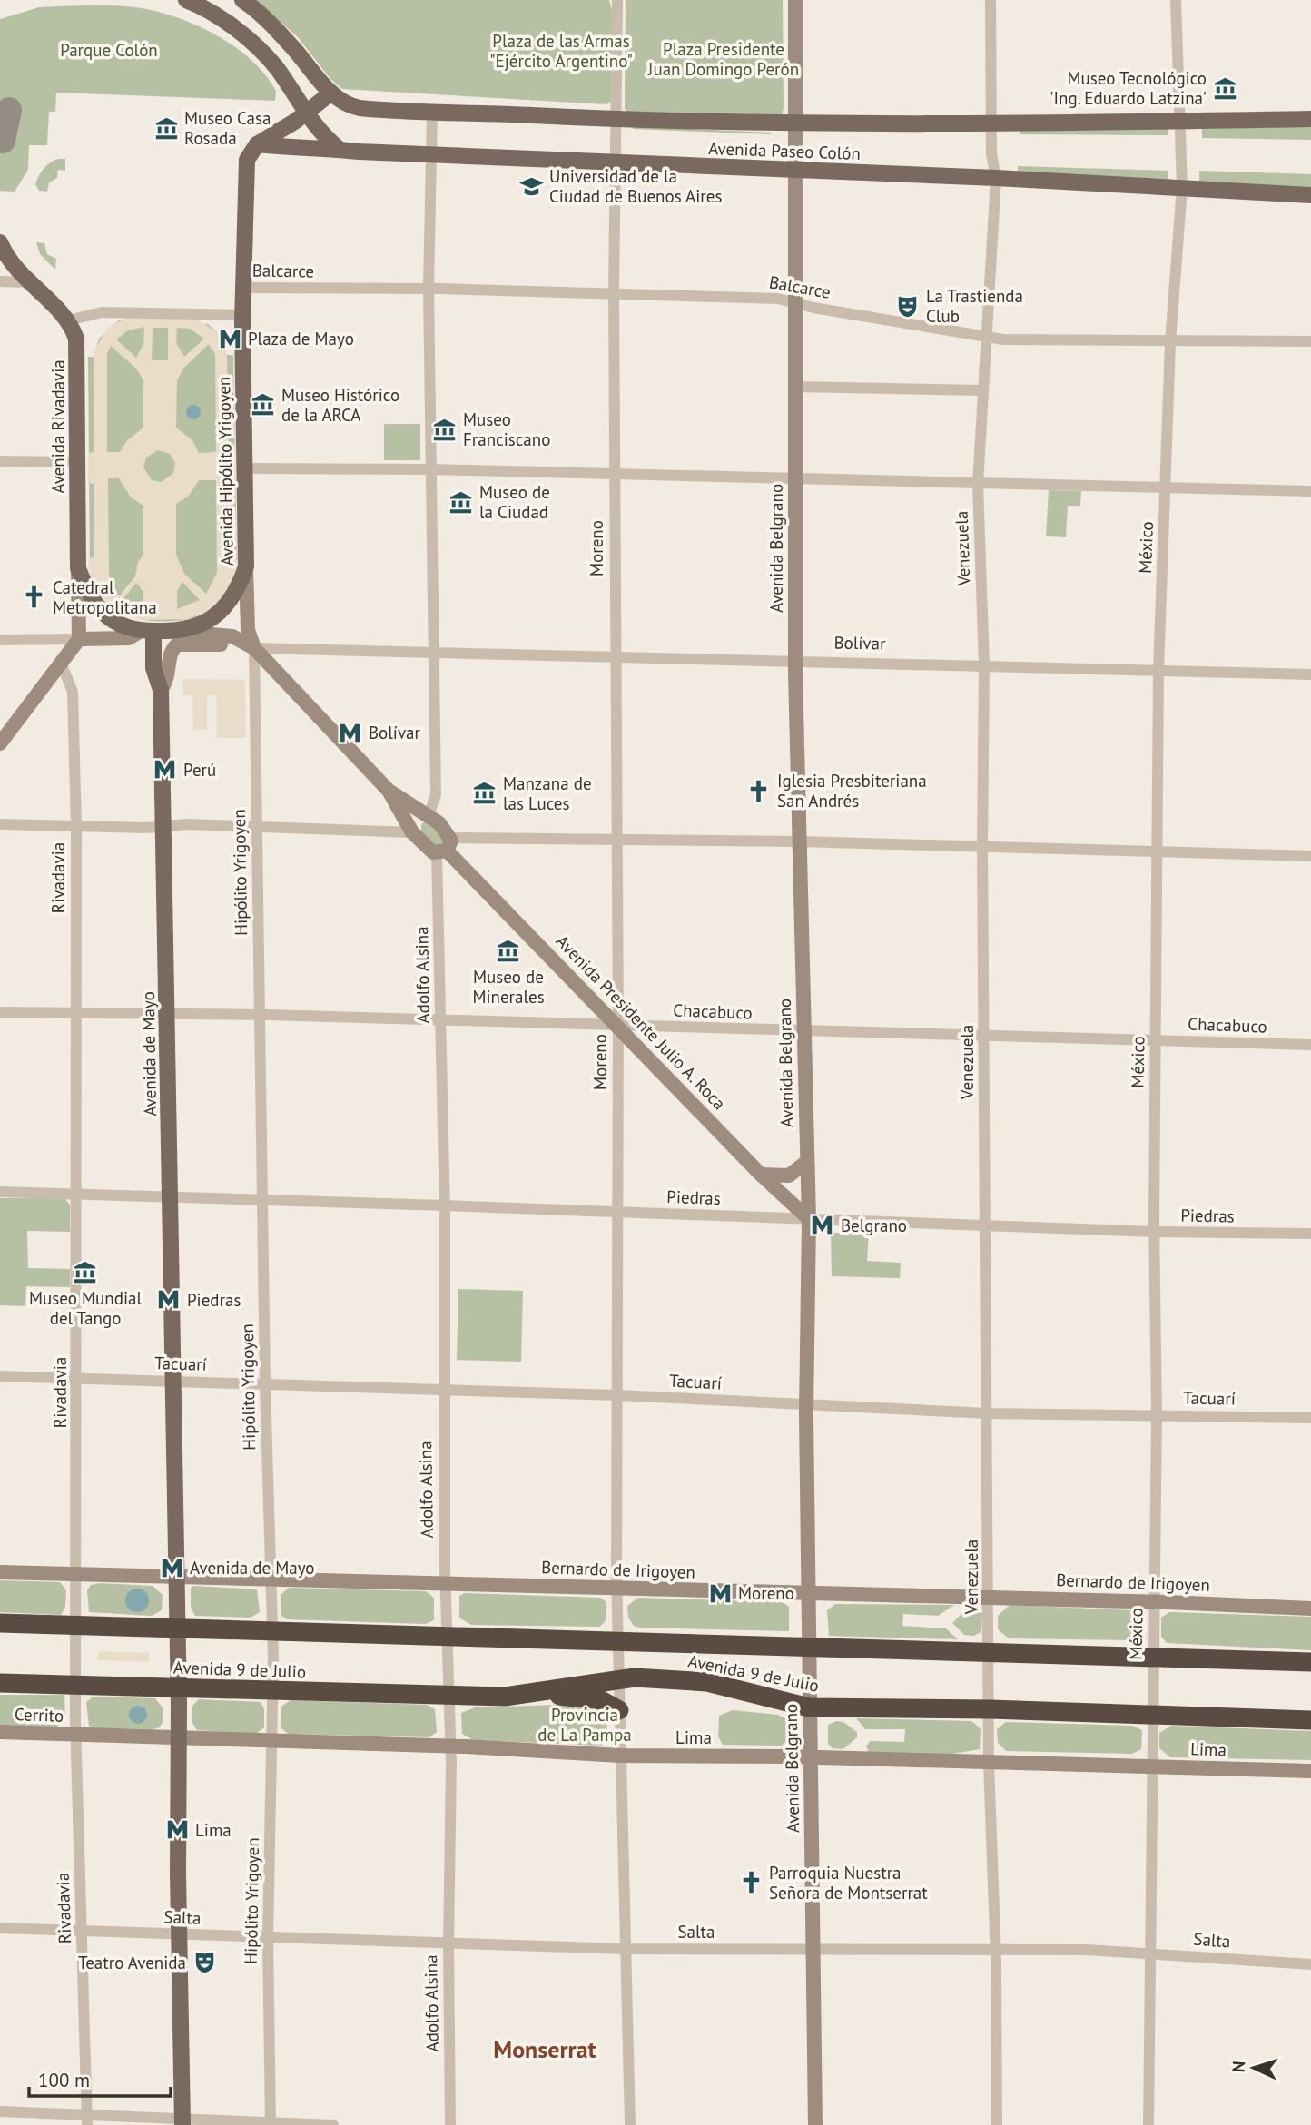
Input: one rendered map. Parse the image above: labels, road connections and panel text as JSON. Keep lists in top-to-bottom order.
{
  "streets": {
    "highway": ["Avenida 9 de Julio"],
    "main road": [
      "Avenida Paseo Colón",
      "Avenida Rivadavia",
      "Avenida Hipólito Yrigoyen",
      "Avenida Belgrano",
      "Bolívar",
      "Avenida Presidente Julio A. Roca",
      "Avenida de Mayo",
      "Bernardo de Irigoyen",
      "Cerrito",
      "Lima"
    ],
    "street": [
      "Balcarce",
      "México",
      "Moreno",
      "Venezuela",
      "Hipólito Yrigoyen",
      "Rivadavia",
      "Adolfo Alsina",
      "Chacabuco",
      "Piedras",
      "Tacuarí",
      "Salta"
    ]
  },
  "crossings": [
    ["Avenida Paseo Colón", "Avenida Hipólito Yrigoyen"],
    ["Avenida Paseo Colón", "México"],
    ["Avenida Paseo Colón", "Moreno"],
    ["Avenida Paseo Colón", "Avenida Belgrano"],
    ["Avenida Paseo Colón", "Venezuela"],
    ["Balcarce", "Avenida Hipólito Yrigoyen"],
    ["Balcarce", "México"],
    ["Balcarce", "Moreno"],
    ["Balcarce", "Avenida Belgrano"],
    ["Balcarce", "Venezuela"],
    ["Avenida Rivadavia", "Bolívar"],
    ["Avenida Hipólito Yrigoyen", "Bolívar"],
    ["Avenida Hipólito Yrigoyen", "Hipólito Yrigoyen"],
    ["Avenida Hipólito Yrigoyen", "Avenida Presidente Julio A. Roca"],
    ["México", "Bolívar"],
    ["México", "Chacabuco"],
    ["México", "Piedras"],
    ["México", "Tacuarí"],
    ["México", "Bernardo de Irigoyen"],
    ["México", "Avenida 9 de Julio"],
    ["México", "Lima"],
    ["México", "Salta"],
    ["Moreno", "Bolívar"],
    ["Moreno", "Chacabuco"],
    ["Moreno", "Avenida Presidente Julio A. Roca"],
    ["Moreno", "Piedras"],
    ["Moreno", "Tacuarí"],
    ["Moreno", "Bernardo de Irigoyen"],
    ["Moreno", "Avenida 9 de Julio"],
    ["Moreno", "Lima"],
    ["Moreno", "Salta"],
    ["Avenida Belgrano", "Bolívar"],
    ["Avenida Belgrano", "Chacabuco"],
    ["Avenida Belgrano", "Avenida Presidente Julio A. Roca"],
    ["Avenida Belgrano", "Piedras"],
    ["Avenida Belgrano", "Tacuarí"],
    ["Avenida Belgrano", "Bernardo de Irigoyen"],
    ["Avenida Belgrano", "Avenida 9 de Julio"],
    ["Avenida Belgrano", "Lima"],
    ["Avenida Belgrano", "Salta"],
    ["Venezuela", "Bolívar"],
    ["Venezuela", "Chacabuco"],
    ["Venezuela", "Piedras"],
    ["Venezuela", "Tacuarí"],
    ["Venezuela", "Bernardo de Irigoyen"],
    ["Venezuela", "Avenida 9 de Julio"],
    ["Venezuela", "Lima"],
    ["Venezuela", "Salta"],
    ["Bolívar", "Hipólito Yrigoyen"],
    ["Bolívar", "Avenida Presidente Julio A. Roca"],
    ["Bolívar", "Avenida de Mayo"],
    ["Hipólito Yrigoyen", "Chacabuco"],
    ["Hipólito Yrigoyen", "Avenida Presidente Julio A. Roca"],
    ["Hipólito Yrigoyen", "Piedras"],
    ["Hipólito Yrigoyen", "Tacuarí"],
    ["Hipólito Yrigoyen", "Bernardo de Irigoyen"],
    ["Hipólito Yrigoyen", "Avenida 9 de Julio"],
    ["Hipólito Yrigoyen", "Lima"],
    ["Hipólito Yrigoyen", "Salta"],
    ["Rivadavia", "Chacabuco"],
    ["Rivadavia", "Piedras"],
    ["Rivadavia", "Tacuarí"],
    ["Rivadavia", "Bernardo de Irigoyen"],
    ["Rivadavia", "Avenida 9 de Julio"],
    ["Rivadavia", "Cerrito"],
    ["Rivadavia", "Lima"],
    ["Rivadavia", "Salta"],
    ["Adolfo Alsina", "Chacabuco"],
    ["Adolfo Alsina", "Avenida Presidente Julio A. Roca"],
    ["Adolfo Alsina", "Piedras"],
    ["Adolfo Alsina", "Tacuarí"],
    ["Adolfo Alsina", "Bernardo de Irigoyen"],
    ["Adolfo Alsina", "Avenida 9 de Julio"],
    ["Adolfo Alsina", "Lima"],
    ["Adolfo Alsina", "Salta"],
    ["Chacabuco", "Avenida Presidente Julio A. Roca"],
    ["Chacabuco", "Avenida de Mayo"],
    ["Avenida Presidente Julio A. Roca", "Piedras"],
    ["Avenida de Mayo", "Piedras"],
    ["Avenida de Mayo", "Tacuarí"],
    ["Avenida de Mayo", "Bernardo de Irigoyen"],
    ["Avenida de Mayo", "Avenida 9 de Julio"],
    ["Avenida de Mayo", "Lima"],
    ["Avenida de Mayo", "Salta"],
    ["Cerrito", "Lima"]
  ],
  "districts": ["Monserrat"],
  "parks": [
    "Plaza de las Armas \"Ejército Argentino\"",
    "Plaza Presidente Juan Domingo Perón",
    "Parque Colón",
    "Provincia de La Pampa"
  ],
  "places": {
    "museum": [
      "Museo Tecnológico 'Ing. Eduardo Latzina'",
      "Museo Casa Rosada",
      "Museo Histórico de la ARCA",
      "Museo Franciscano",
      "Museo de la Ciudad",
      "Manzana de las Luces",
      "Museo de Minerales",
      "Museo Mundial del Tango"
    ],
    "school or university": ["Universidad de la Ciudad de Buenos Aires"],
    "theatre": ["La Trastienda Club", "Teatro Avenida"],
    "metro station": [
      "Plaza de Mayo",
      "Bolívar",
      "Perú",
      "Belgrano",
      "Piedras",
      "Avenida de Mayo",
      "Moreno",
      "Lima"
    ],
    "church": ["Catedral Metropolitana", "Iglesia Presbiteriana San Andrés", "Parroquia Nuestra Señora de Montserrat"]
  },
  "scale_bar": "100 m",
  "north": "left"
}
